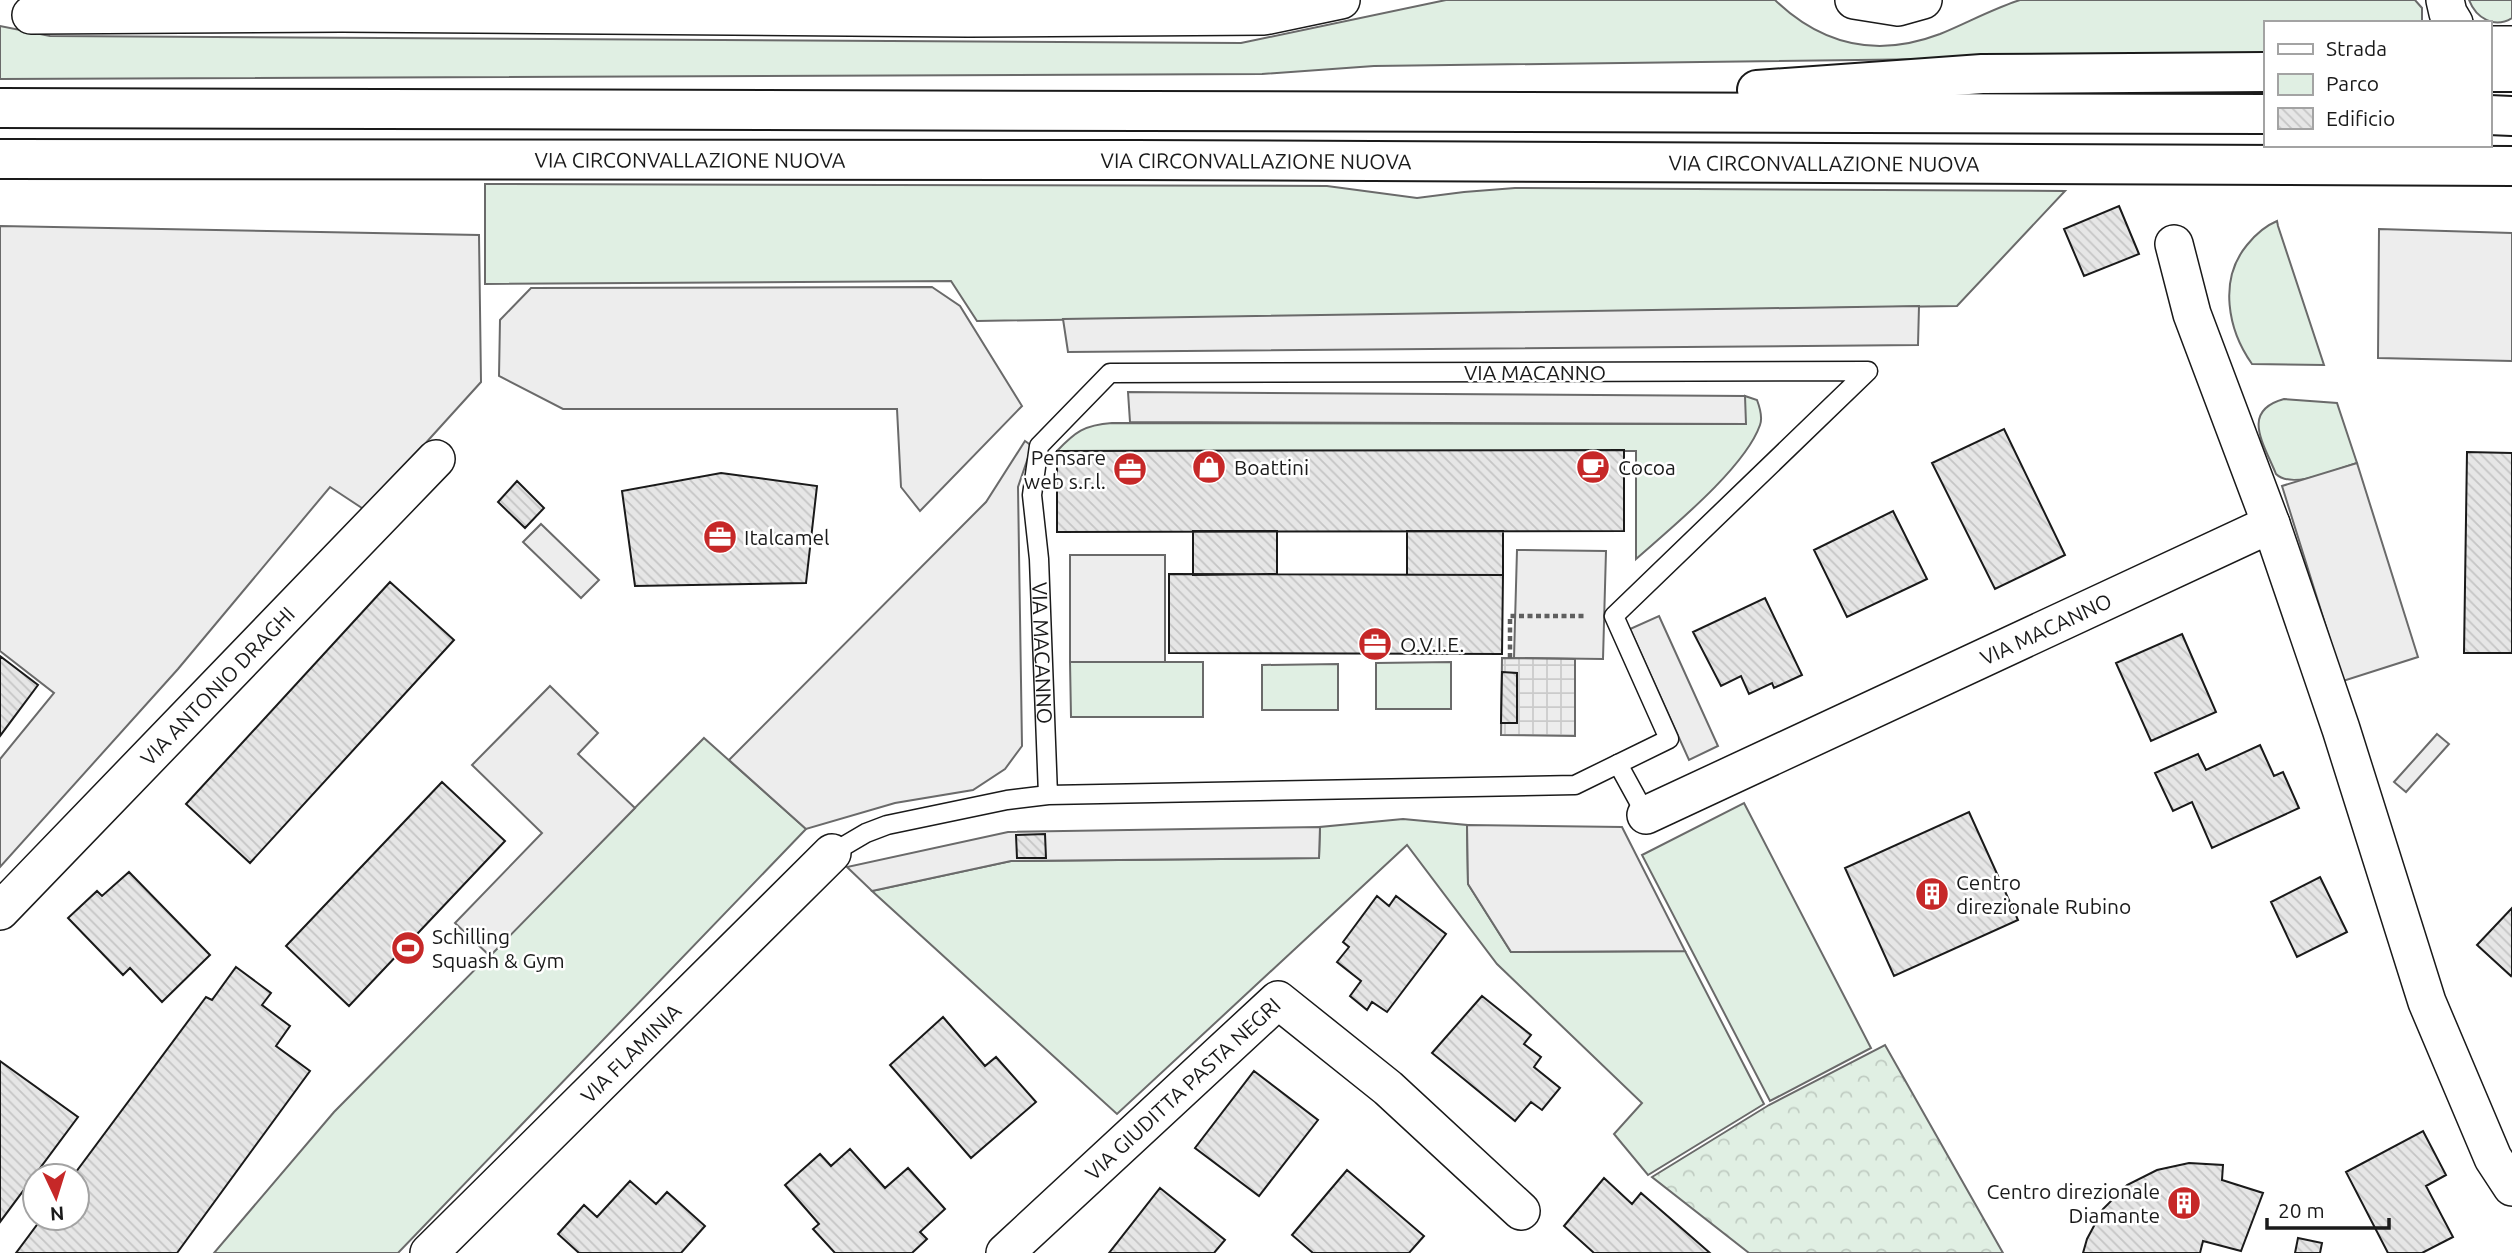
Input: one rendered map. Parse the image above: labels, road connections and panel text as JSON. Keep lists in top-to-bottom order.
{
  "streets": {
    "main road": ["VIA CIRCONVALLAZIONE NUOVA"],
    "street": [
      "VIA MACANNO",
      "VIA ANTONIO DRAGHI",
      "VIA FLAMINIA",
      "VIA GIUDITTA PASTA NEGRI"
    ]
  },
  "places": {
    "shop": ["Boattini"],
    "cafe": ["Cocoa"],
    "office": ["Pensare web s.r.l.", "Italcamel", "O.V.I.E."],
    "building": ["Centro direzionale Rubino", "Centro direzionale Diamante"],
    "sports": ["Schilling Squash & Gym"]
  },
  "legend": ["Strada", "Parco", "Edificio"],
  "scale_bar": "20 m",
  "north": "bottom"
}
